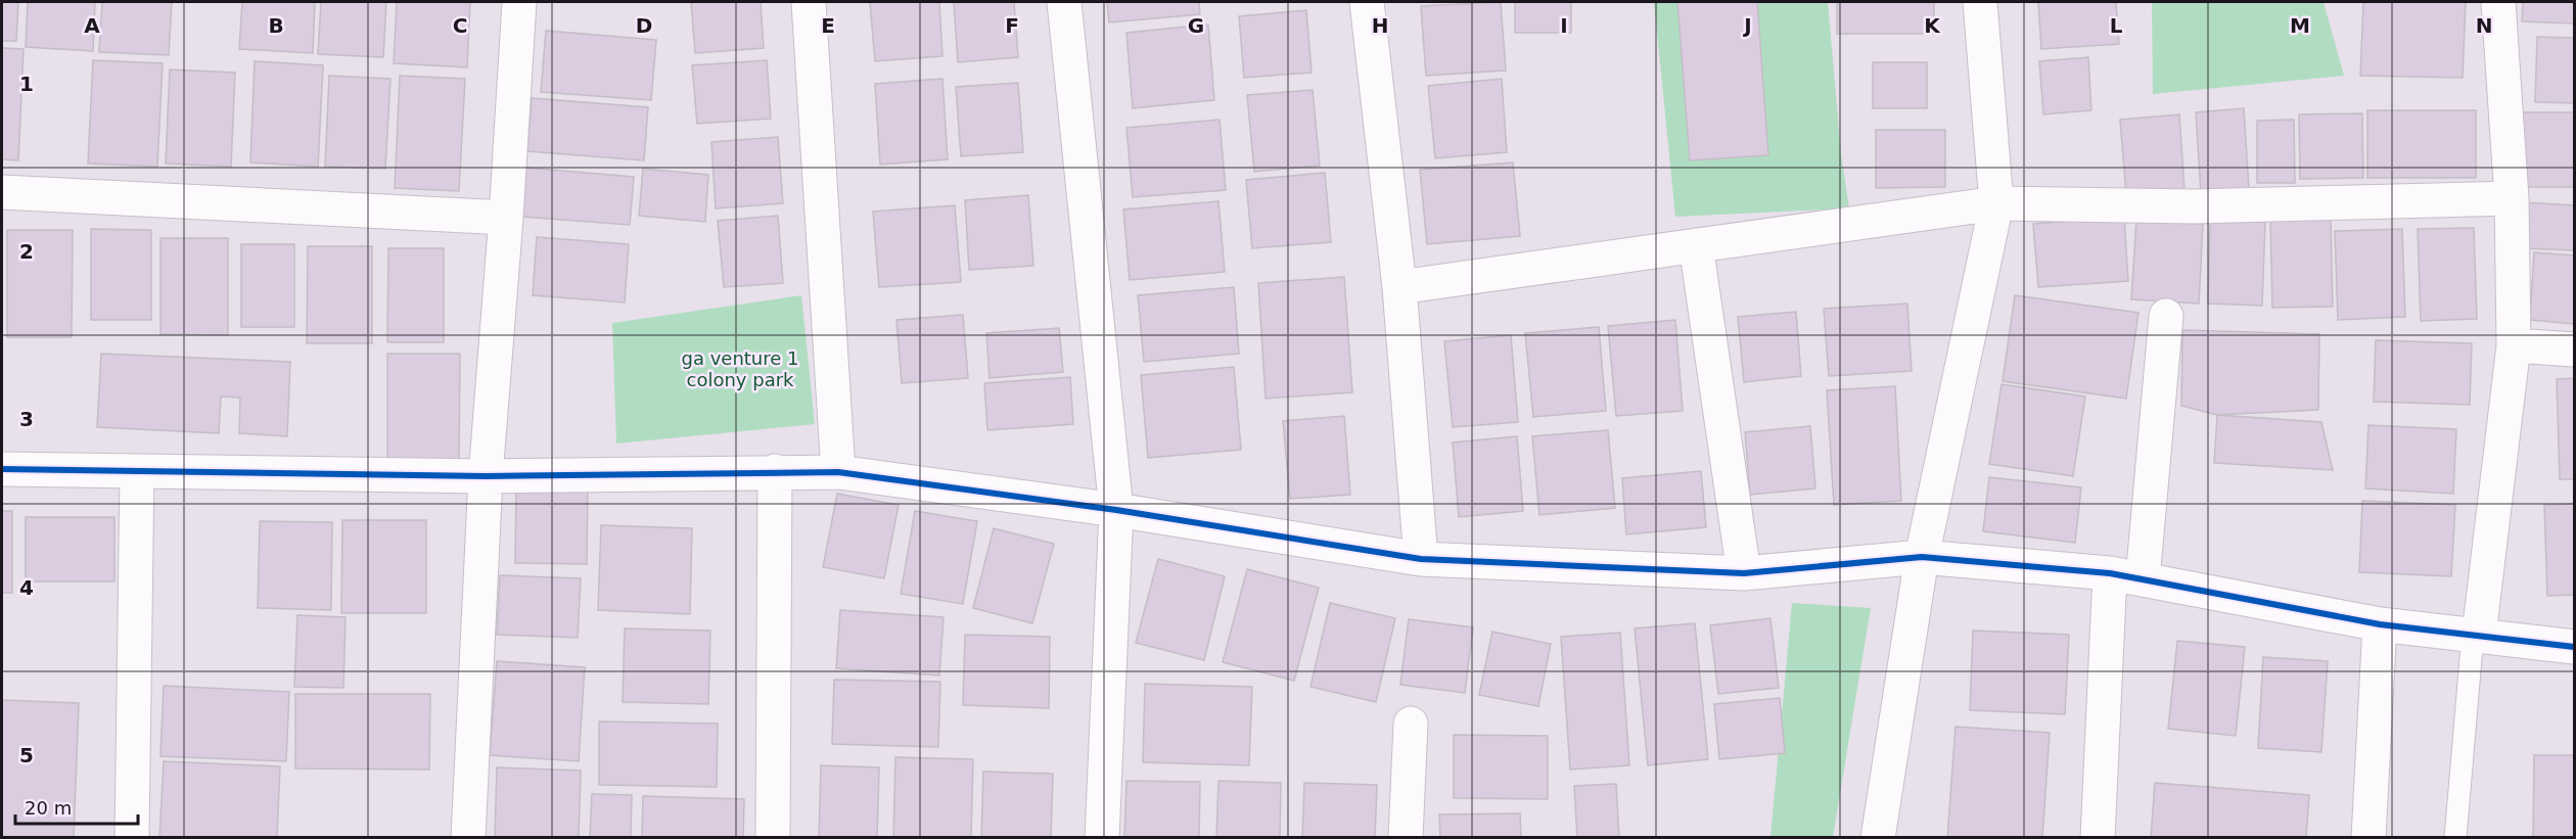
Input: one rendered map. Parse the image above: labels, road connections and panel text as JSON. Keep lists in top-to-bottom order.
{
  "parks": ["ga venture 1 colony park"],
  "scale_bar": "20 m",
  "grid": {
    "columns": [
      "A",
      "B",
      "C",
      "D",
      "E",
      "F",
      "G",
      "H",
      "I",
      "J",
      "K",
      "L",
      "M",
      "N"
    ],
    "rows": [
      "1",
      "2",
      "3",
      "4",
      "5"
    ]
  }
}
